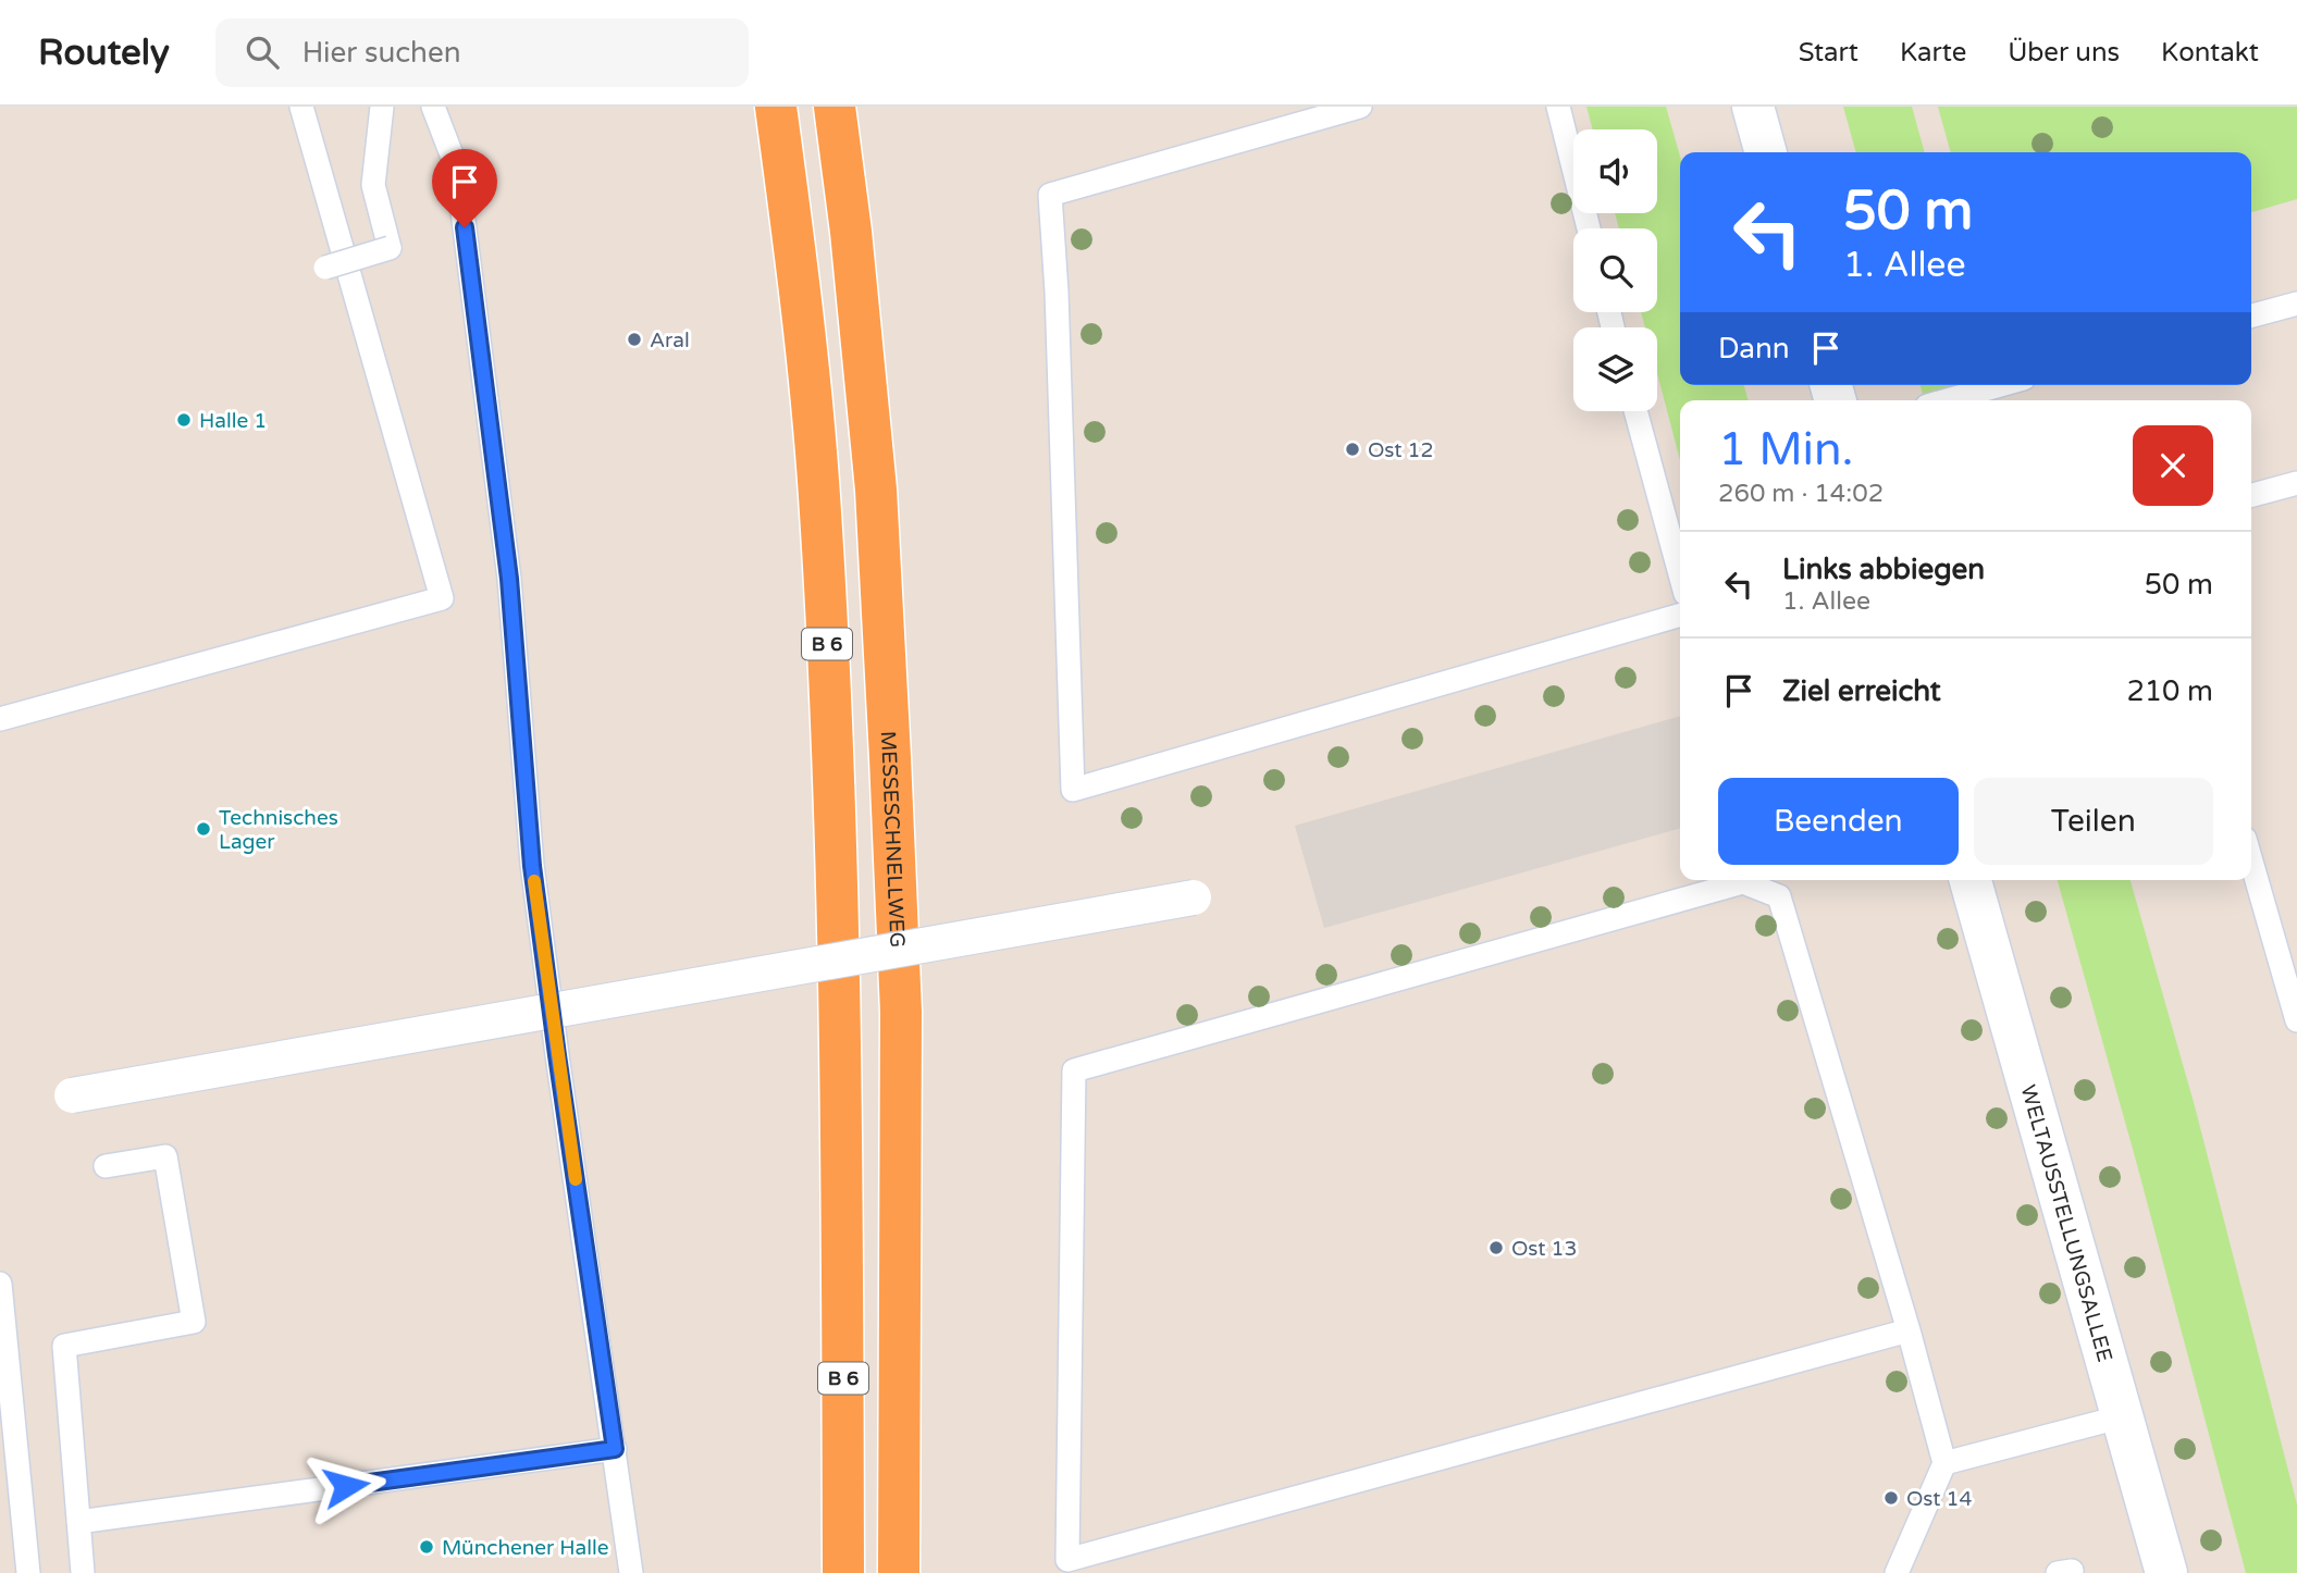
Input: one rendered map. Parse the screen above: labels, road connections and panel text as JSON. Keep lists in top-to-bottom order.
{
  "streets": {
    "highway": ["B 6", "MESSESCHNELLWEG"],
    "main road": ["WELTAUSSTELLUNGSALLEE"]
  },
  "places": [
    "Aral",
    "Halle 1",
    "Ost 12",
    "Technisches Lager",
    "Ost 13",
    "Ost 14",
    "Münchener Halle"
  ],
  "page": {
    "header": "Routely",
    "search": "Hier suchen",
    "nav": [
      "Start",
      "Karte",
      "Über uns",
      "Kontakt"
    ],
    "turn": ["50 m", "1. Allee"],
    "then": "Dann",
    "heading": ["1 Min.", "260 m · 14:02"],
    "list": [
      {
        "name": "Links abbiegen",
        "note": "1. Allee",
        "value": "50 m"
      },
      {
        "name": "Ziel erreicht",
        "value": "210 m"
      }
    ],
    "buttons": ["Beenden", "Teilen"]
  }
}
